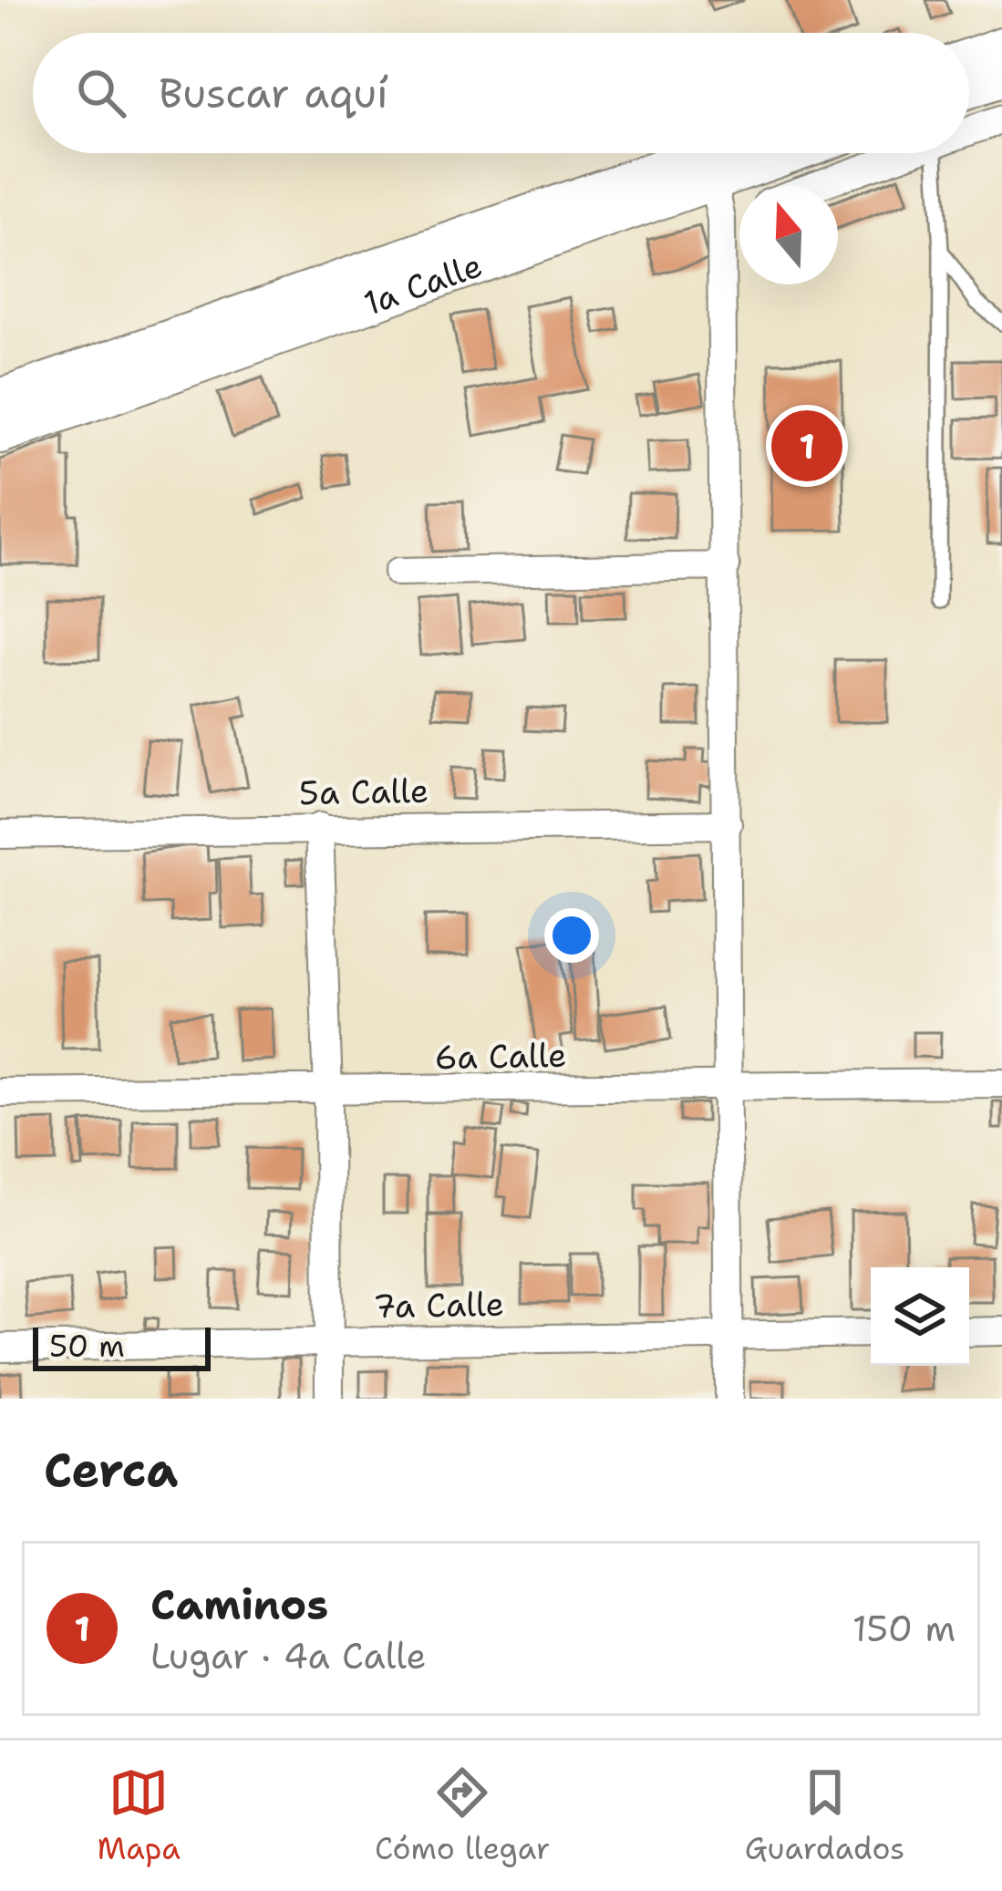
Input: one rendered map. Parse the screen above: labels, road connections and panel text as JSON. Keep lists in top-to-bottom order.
{
  "streets": {
    "main road": ["1a Calle"],
    "street": ["5a Calle", "6a Calle", "7a Calle"]
  },
  "scale_bar": "50 m",
  "north": "top",
  "page": {
    "search": "Buscar aquí",
    "pins": "1",
    "scale": "50 m",
    "heading": "Cerca",
    "list": [
      {
        "mark": "1",
        "name": "Caminos",
        "note": "Lugar · 4a Calle",
        "value": "150 m"
      }
    ],
    "nav": ["Mapa", "Cómo llegar", "Guardados"]
  }
}
